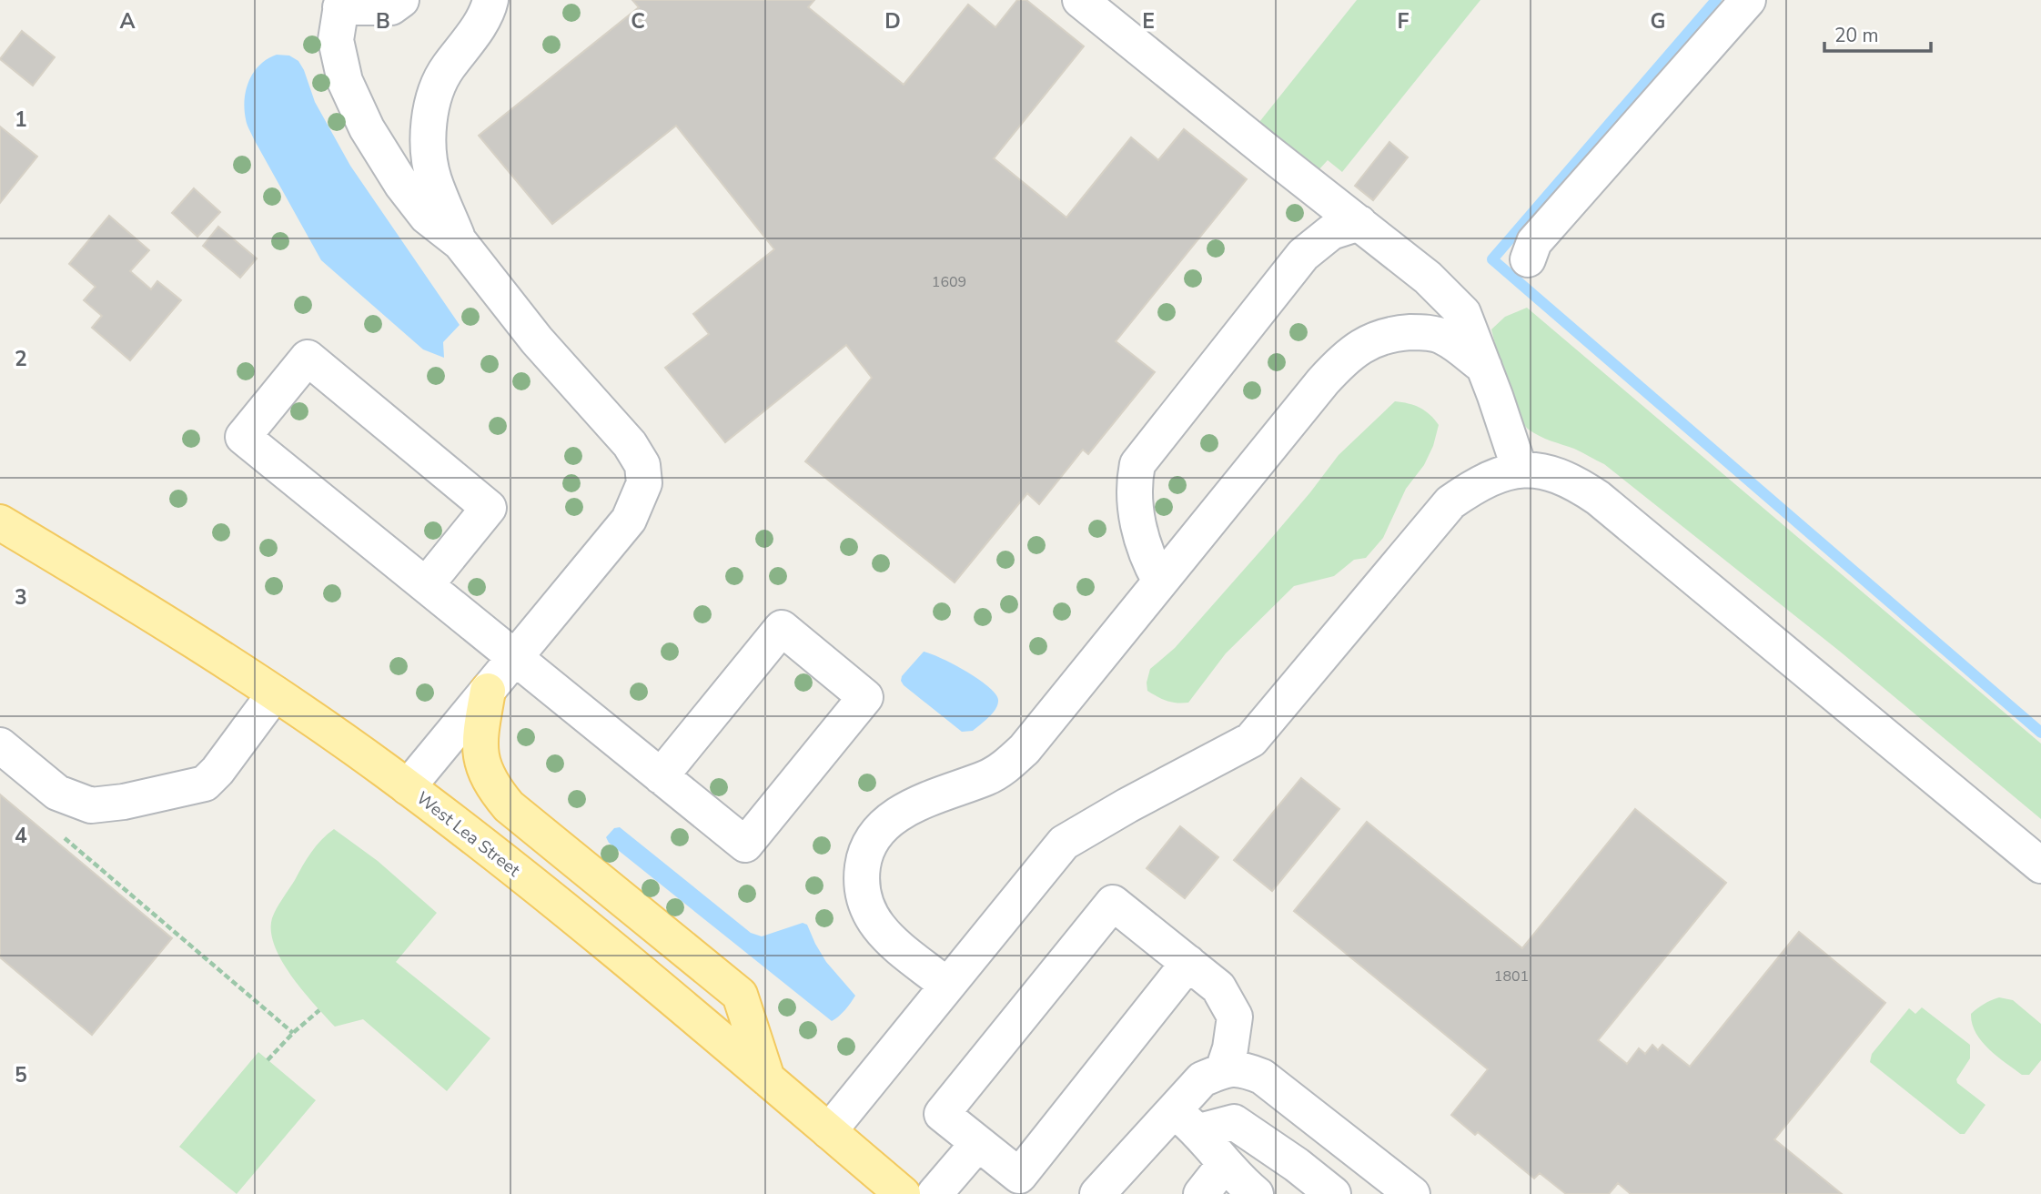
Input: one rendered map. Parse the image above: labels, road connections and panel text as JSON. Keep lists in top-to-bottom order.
{
  "streets": {
    "main road": ["West Lea Street"]
  },
  "house_numbers": ["1609", "1801"],
  "scale_bar": "20 m",
  "grid": {
    "columns": [
      "A",
      "B",
      "C",
      "D",
      "E",
      "F",
      "G"
    ],
    "rows": [
      "1",
      "2",
      "3",
      "4",
      "5"
    ]
  }
}
